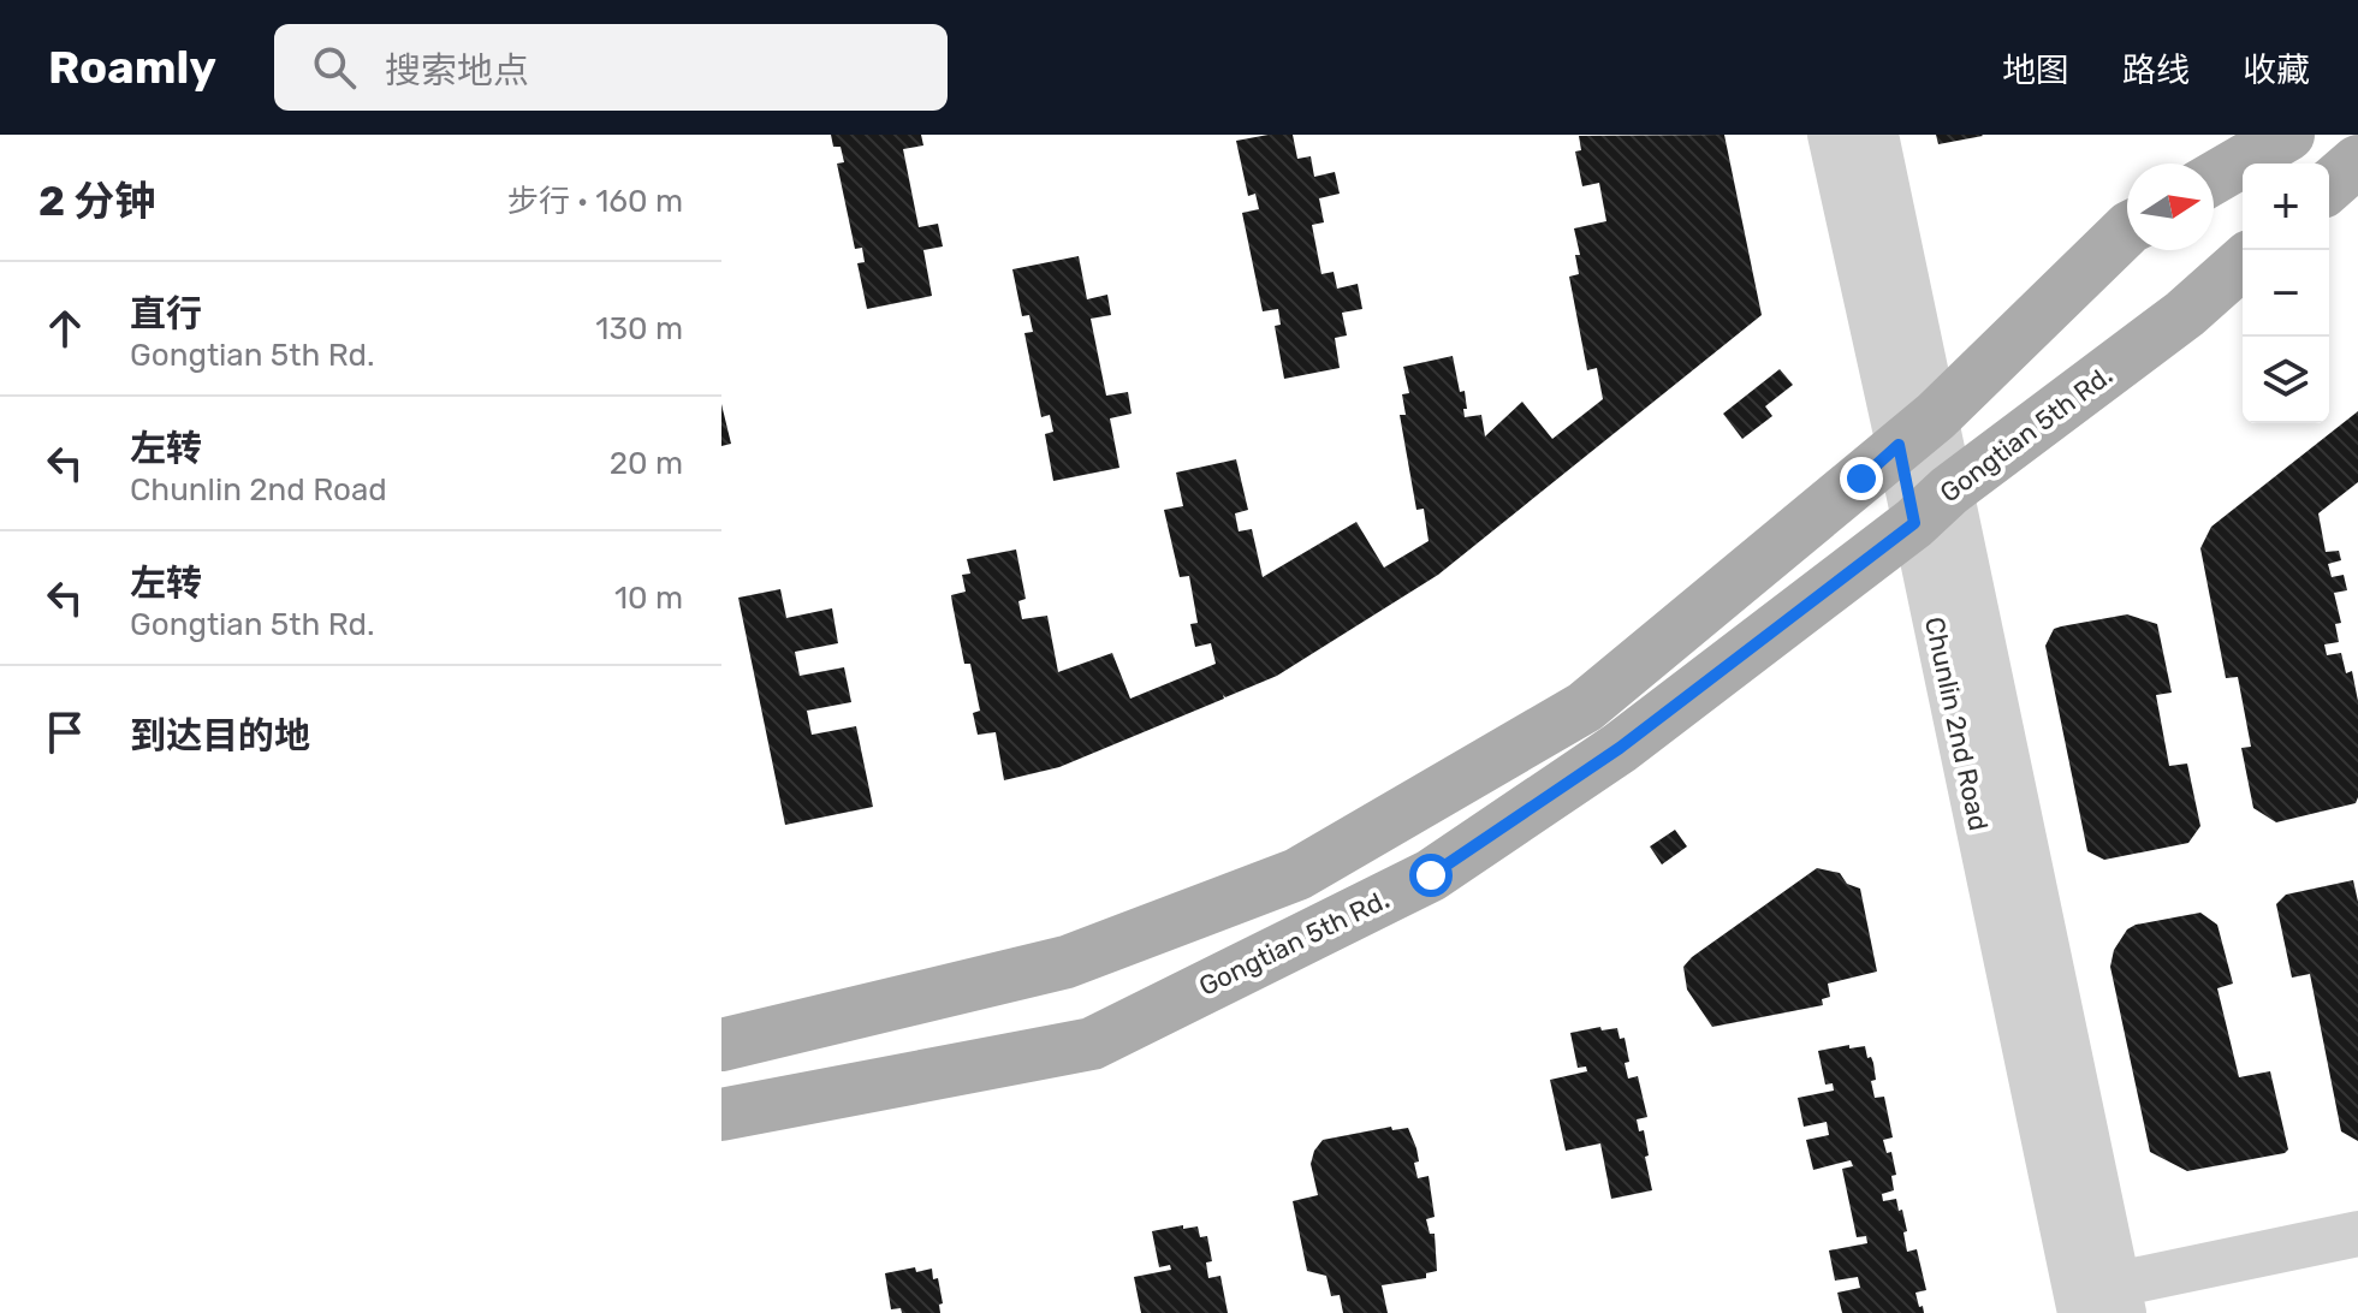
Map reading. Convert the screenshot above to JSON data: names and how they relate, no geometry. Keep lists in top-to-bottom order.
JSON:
{
  "streets": {
    "main road": ["Gongtian 5th Rd."],
    "street": ["Chunlin 2nd Road"]
  },
  "crossings": [
    ["Gongtian 5th Rd.", "Chunlin 2nd Road"]
  ],
  "north": "right",
  "page": {
    "header": "Roamly",
    "search": "搜索地点",
    "nav": ["地图", "路线", "收藏"],
    "heading": ["2 分钟", "步行 · 160 m"],
    "map_buttons": ["+", "−"],
    "list": [
      ["直行", "Gongtian 5th Rd.", "130 m"],
      ["左转", "Chunlin 2nd Road", "20 m"],
      ["左转", "Gongtian 5th Rd.", "10 m"],
      "到达目的地"
    ]
  }
}
